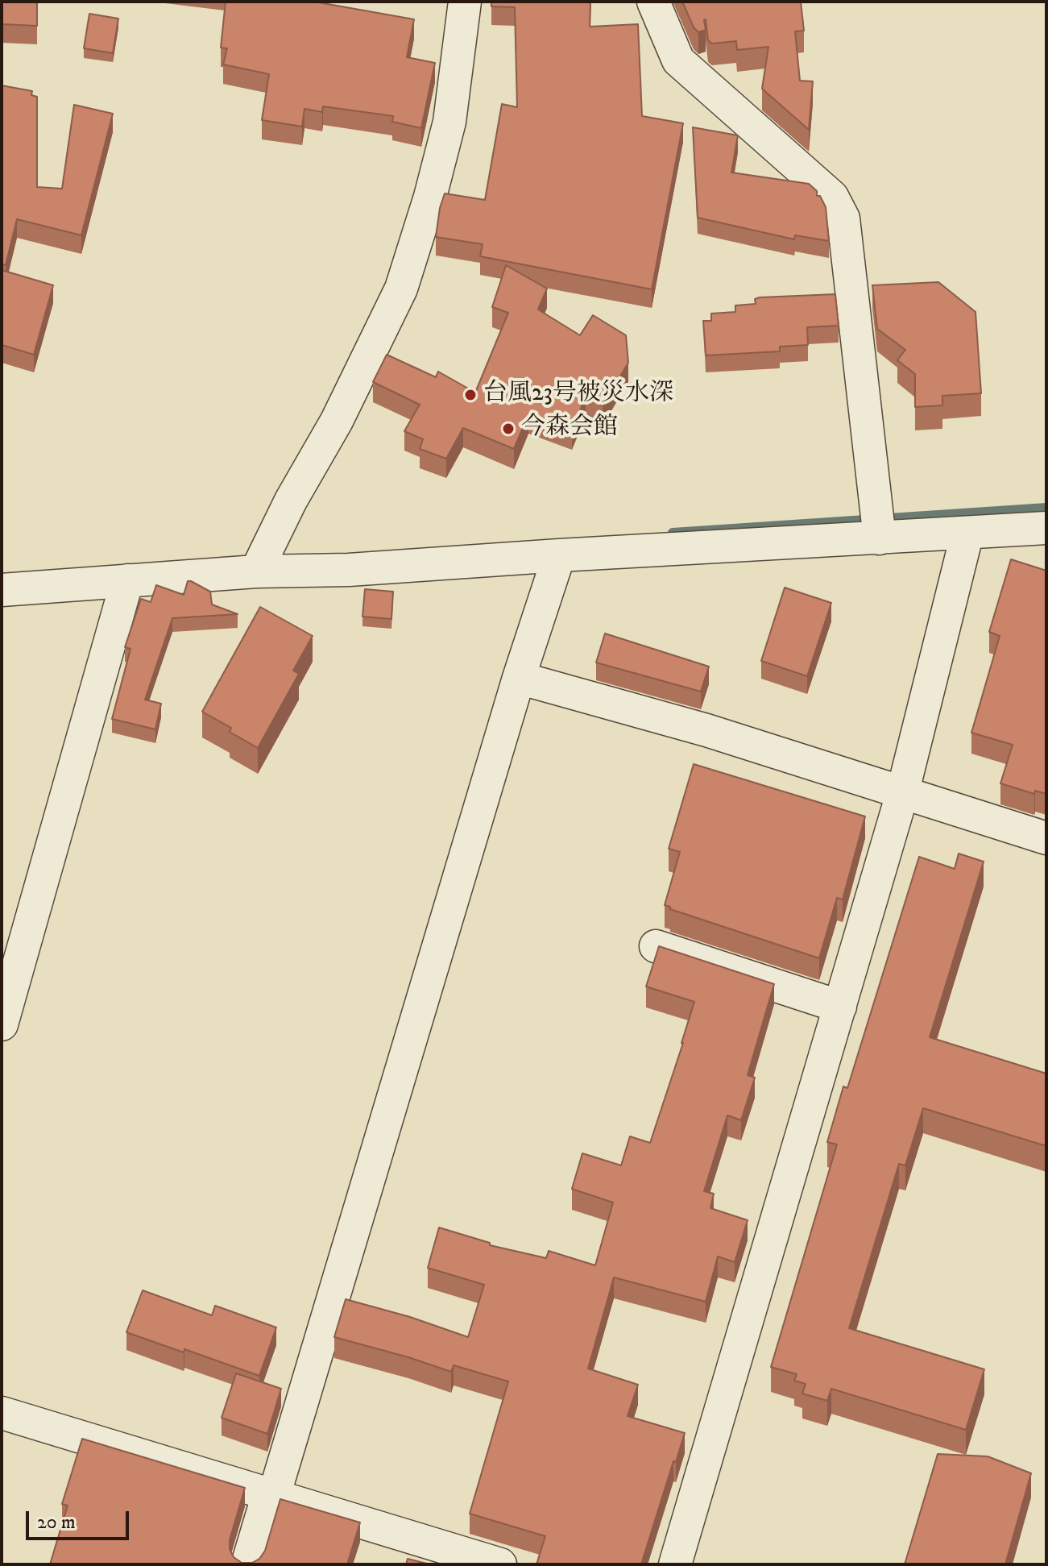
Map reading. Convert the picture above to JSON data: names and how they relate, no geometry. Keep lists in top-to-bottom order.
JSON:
{
  "places": ["台風23号被災水深", "今森会館"],
  "scale_bar": "20 m"
}
